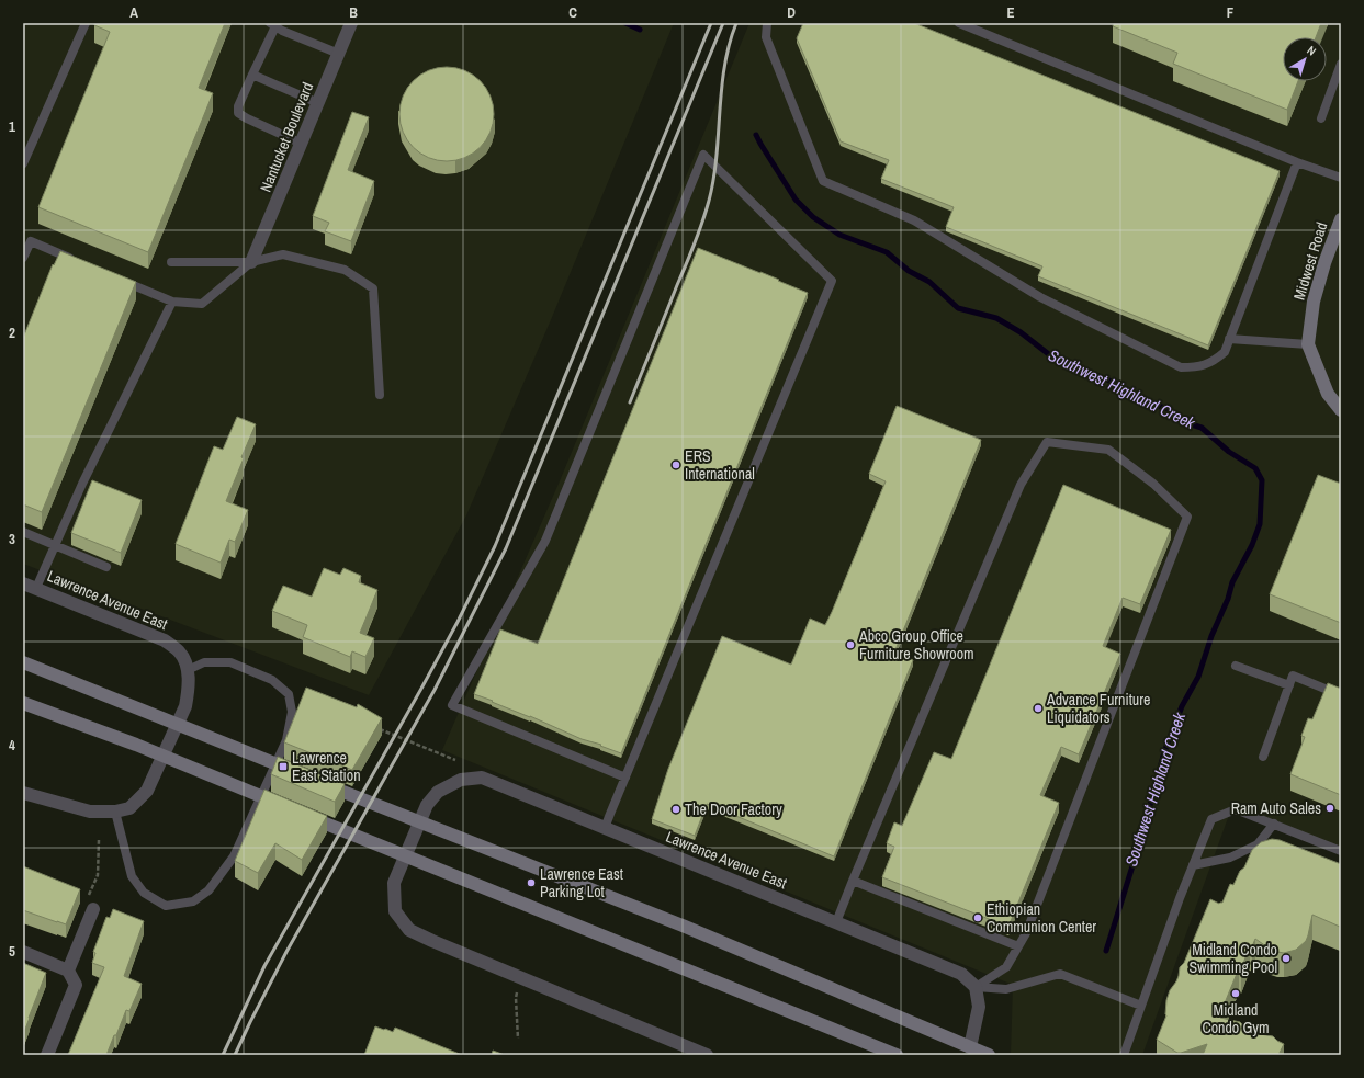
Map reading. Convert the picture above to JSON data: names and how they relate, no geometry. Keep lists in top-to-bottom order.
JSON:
{
  "streets": {
    "main road": ["Midwest Road"],
    "street": ["Nantucket Boulevard", "Lawrence Avenue East"]
  },
  "water": ["Southwest Highland Creek"],
  "places": {
    "other": [
      "ERS International",
      "Abco Group Office Furniture Showroom",
      "Advance Furniture Liquidators",
      "Ram Auto Sales",
      "The Door Factory",
      "Lawrence East Parking Lot",
      "Ethiopian Communion Center",
      "Midland Condo Swimming Pool",
      "Midland Condo Gym"
    ],
    "transit": ["Lawrence East Station"]
  },
  "north": "top right",
  "grid": {
    "columns": [
      "A",
      "B",
      "C",
      "D",
      "E",
      "F"
    ],
    "rows": [
      "1",
      "2",
      "3",
      "4",
      "5"
    ]
  }
}
